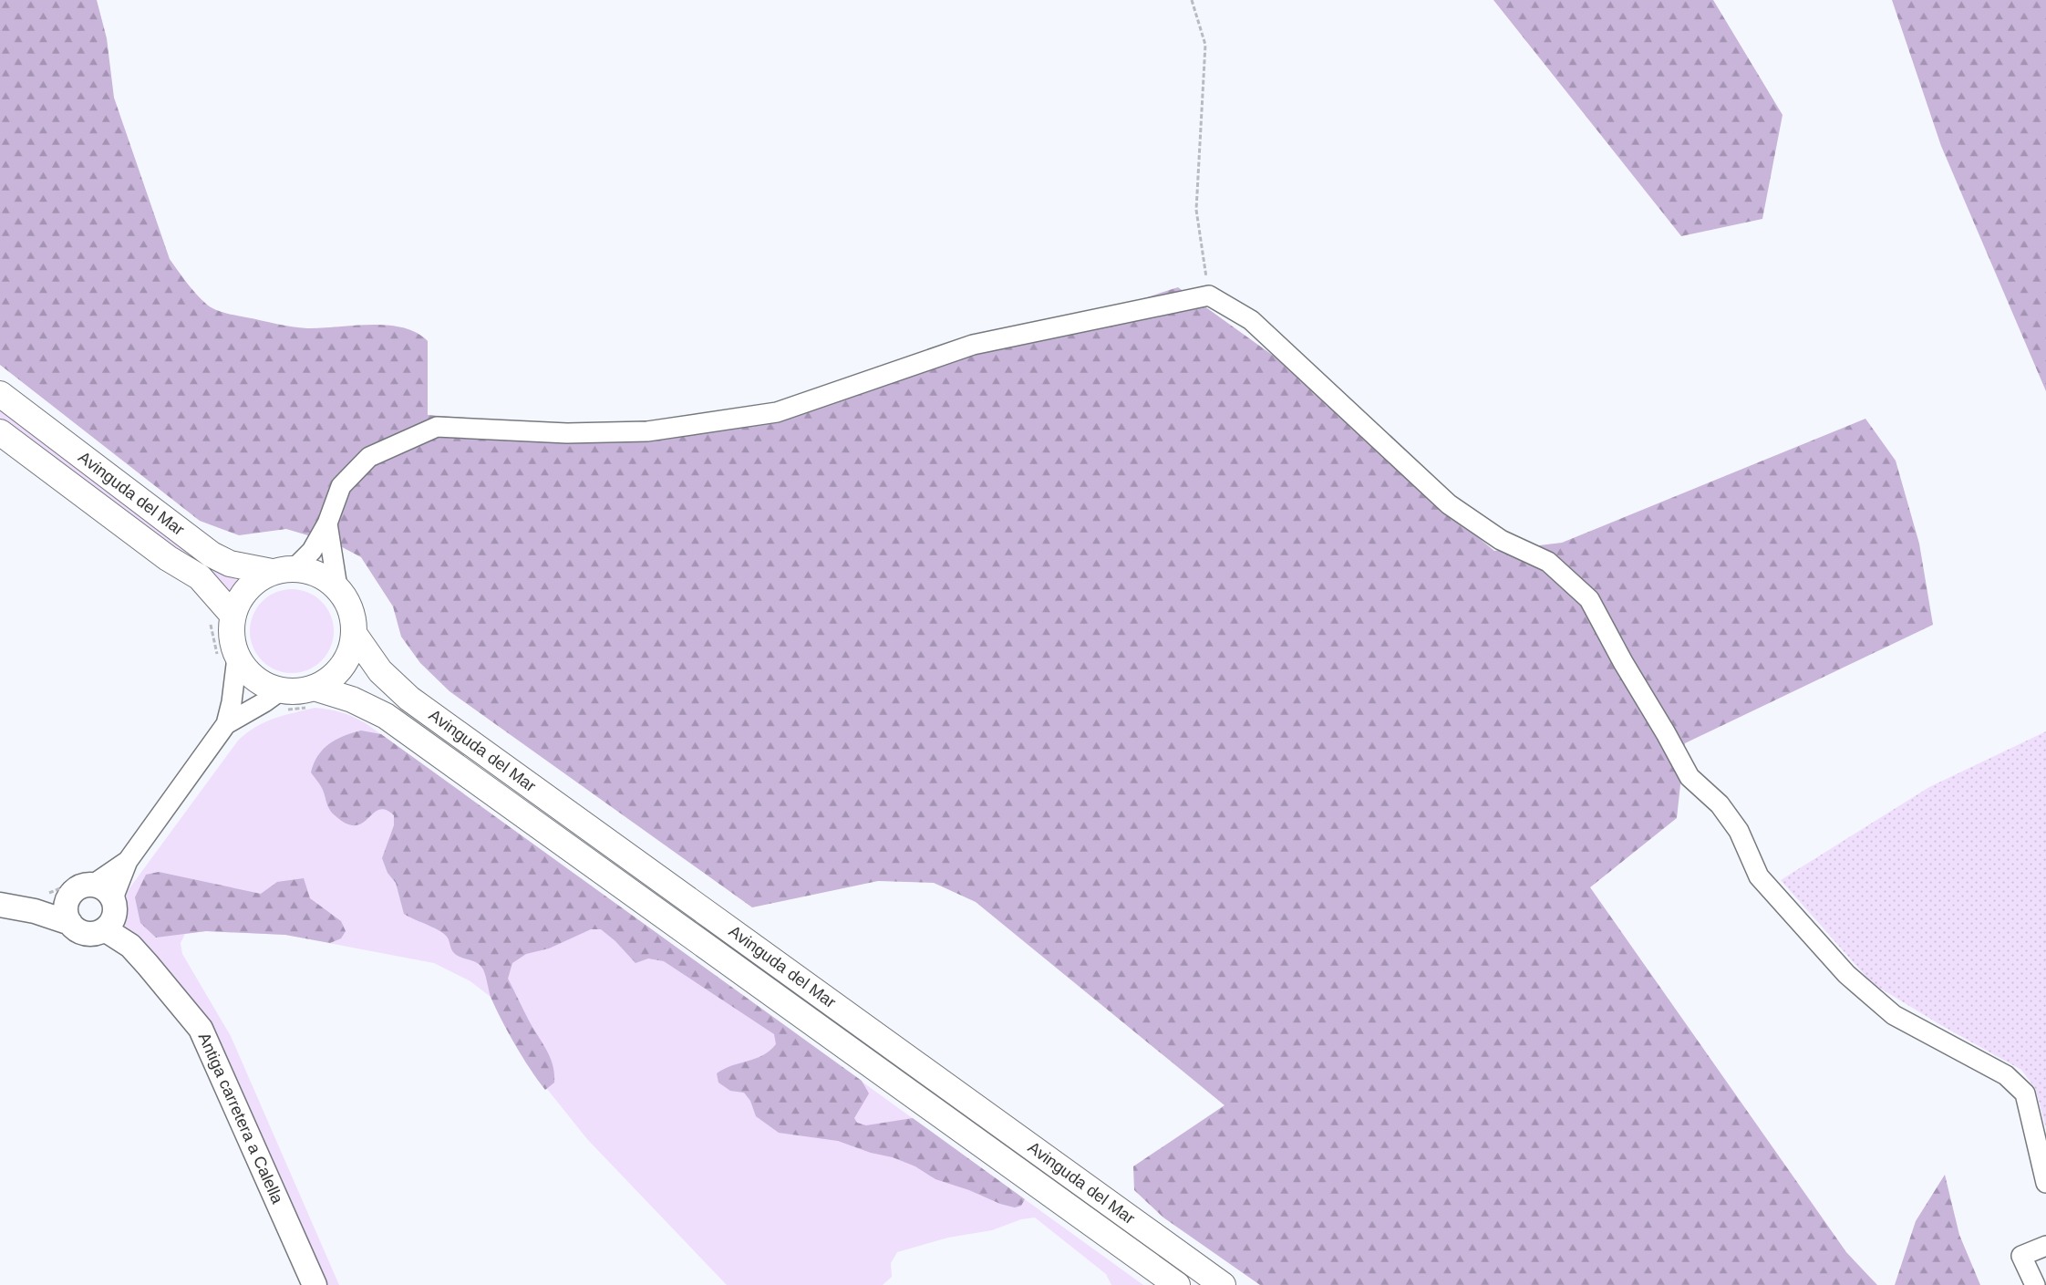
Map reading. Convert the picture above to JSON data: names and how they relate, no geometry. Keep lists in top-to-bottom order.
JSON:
{
  "streets": {
    "main road": ["Avinguda del Mar"],
    "street": ["Antiga carretera a Calella"]
  }
}
